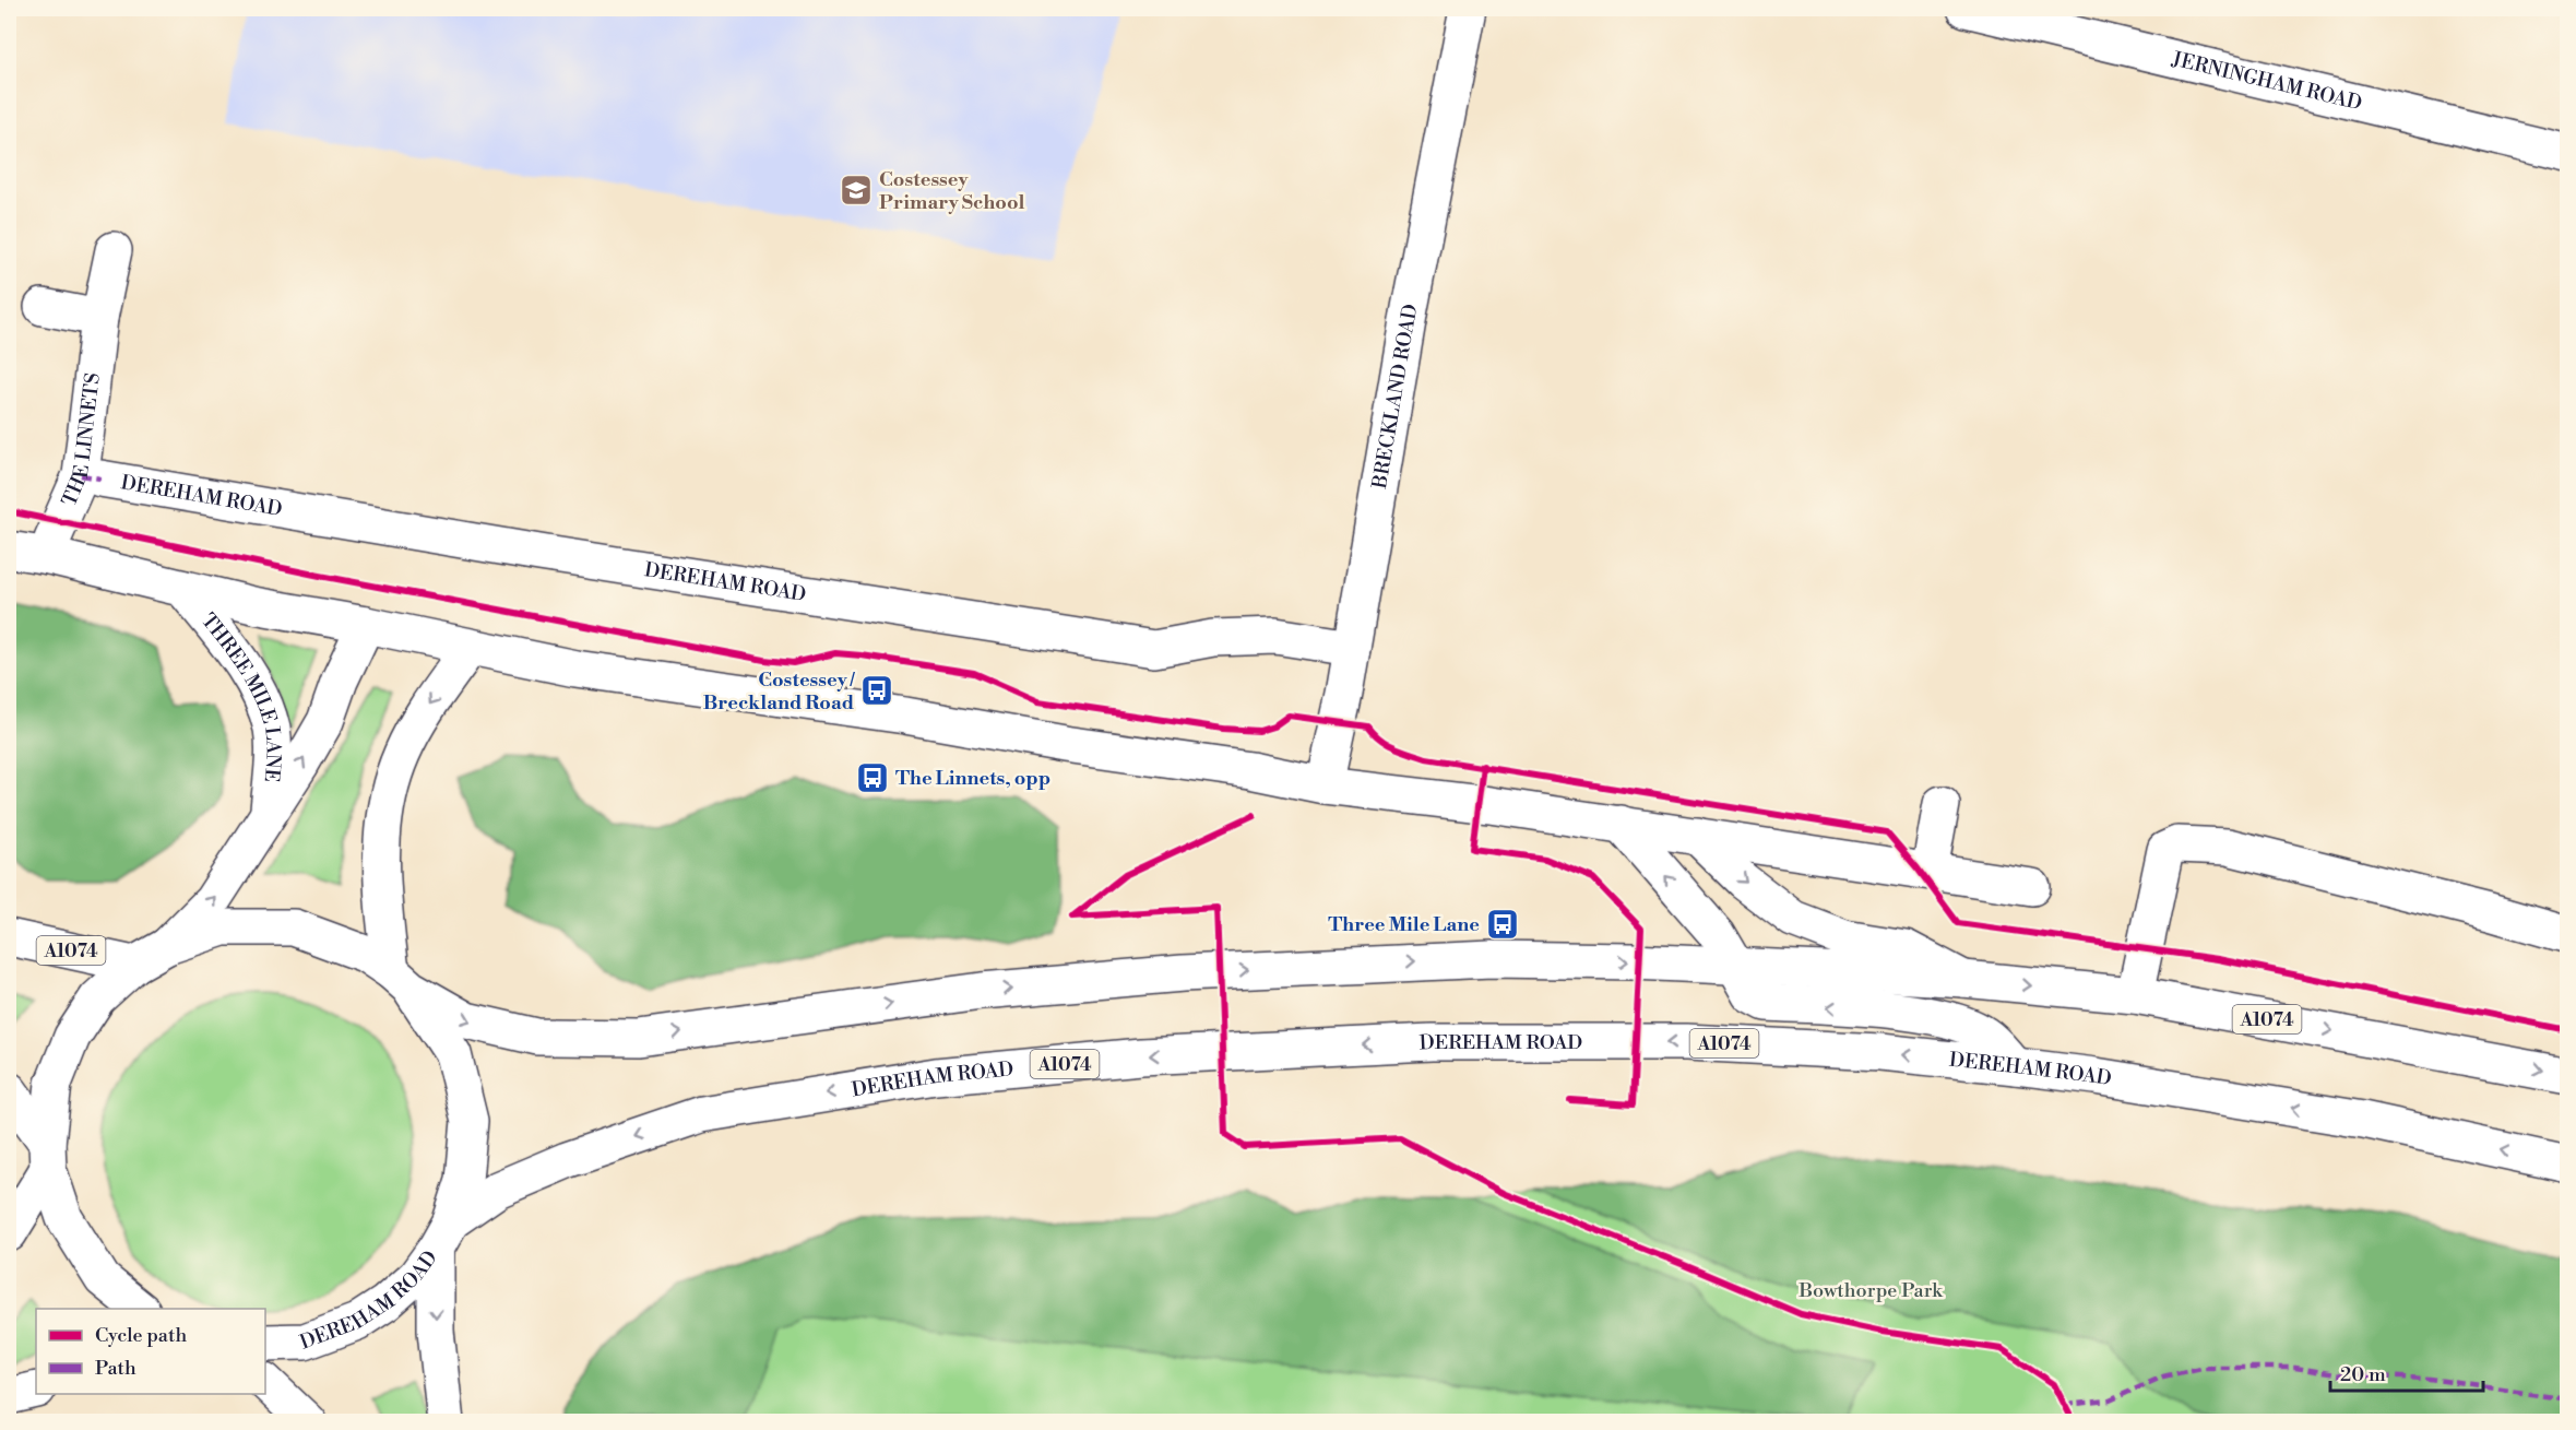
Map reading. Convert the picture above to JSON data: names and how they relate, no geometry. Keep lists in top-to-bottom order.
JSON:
{
  "streets": {
    "main road": [
      "JERNINGHAM ROAD",
      "BRECKLAND ROAD",
      "THE LINNETS",
      "DEREHAM ROAD",
      "THREE MILE LANE",
      "A1074"
    ]
  },
  "crossings": [
    ["BRECKLAND ROAD", "DEREHAM ROAD"],
    ["THE LINNETS", "THREE MILE LANE"],
    ["DEREHAM ROAD", "THREE MILE LANE"],
    ["DEREHAM ROAD", "A1074"]
  ],
  "parks": ["Bowthorpe Park"],
  "places": {
    "school or university": ["Costessey Primary School"],
    "bus stop": ["Costessey / Breckland Road", "The Linnets, opp", "Three Mile Lane"]
  },
  "legend": ["Cycle path", "Path"],
  "scale_bar": "20 m"
}
